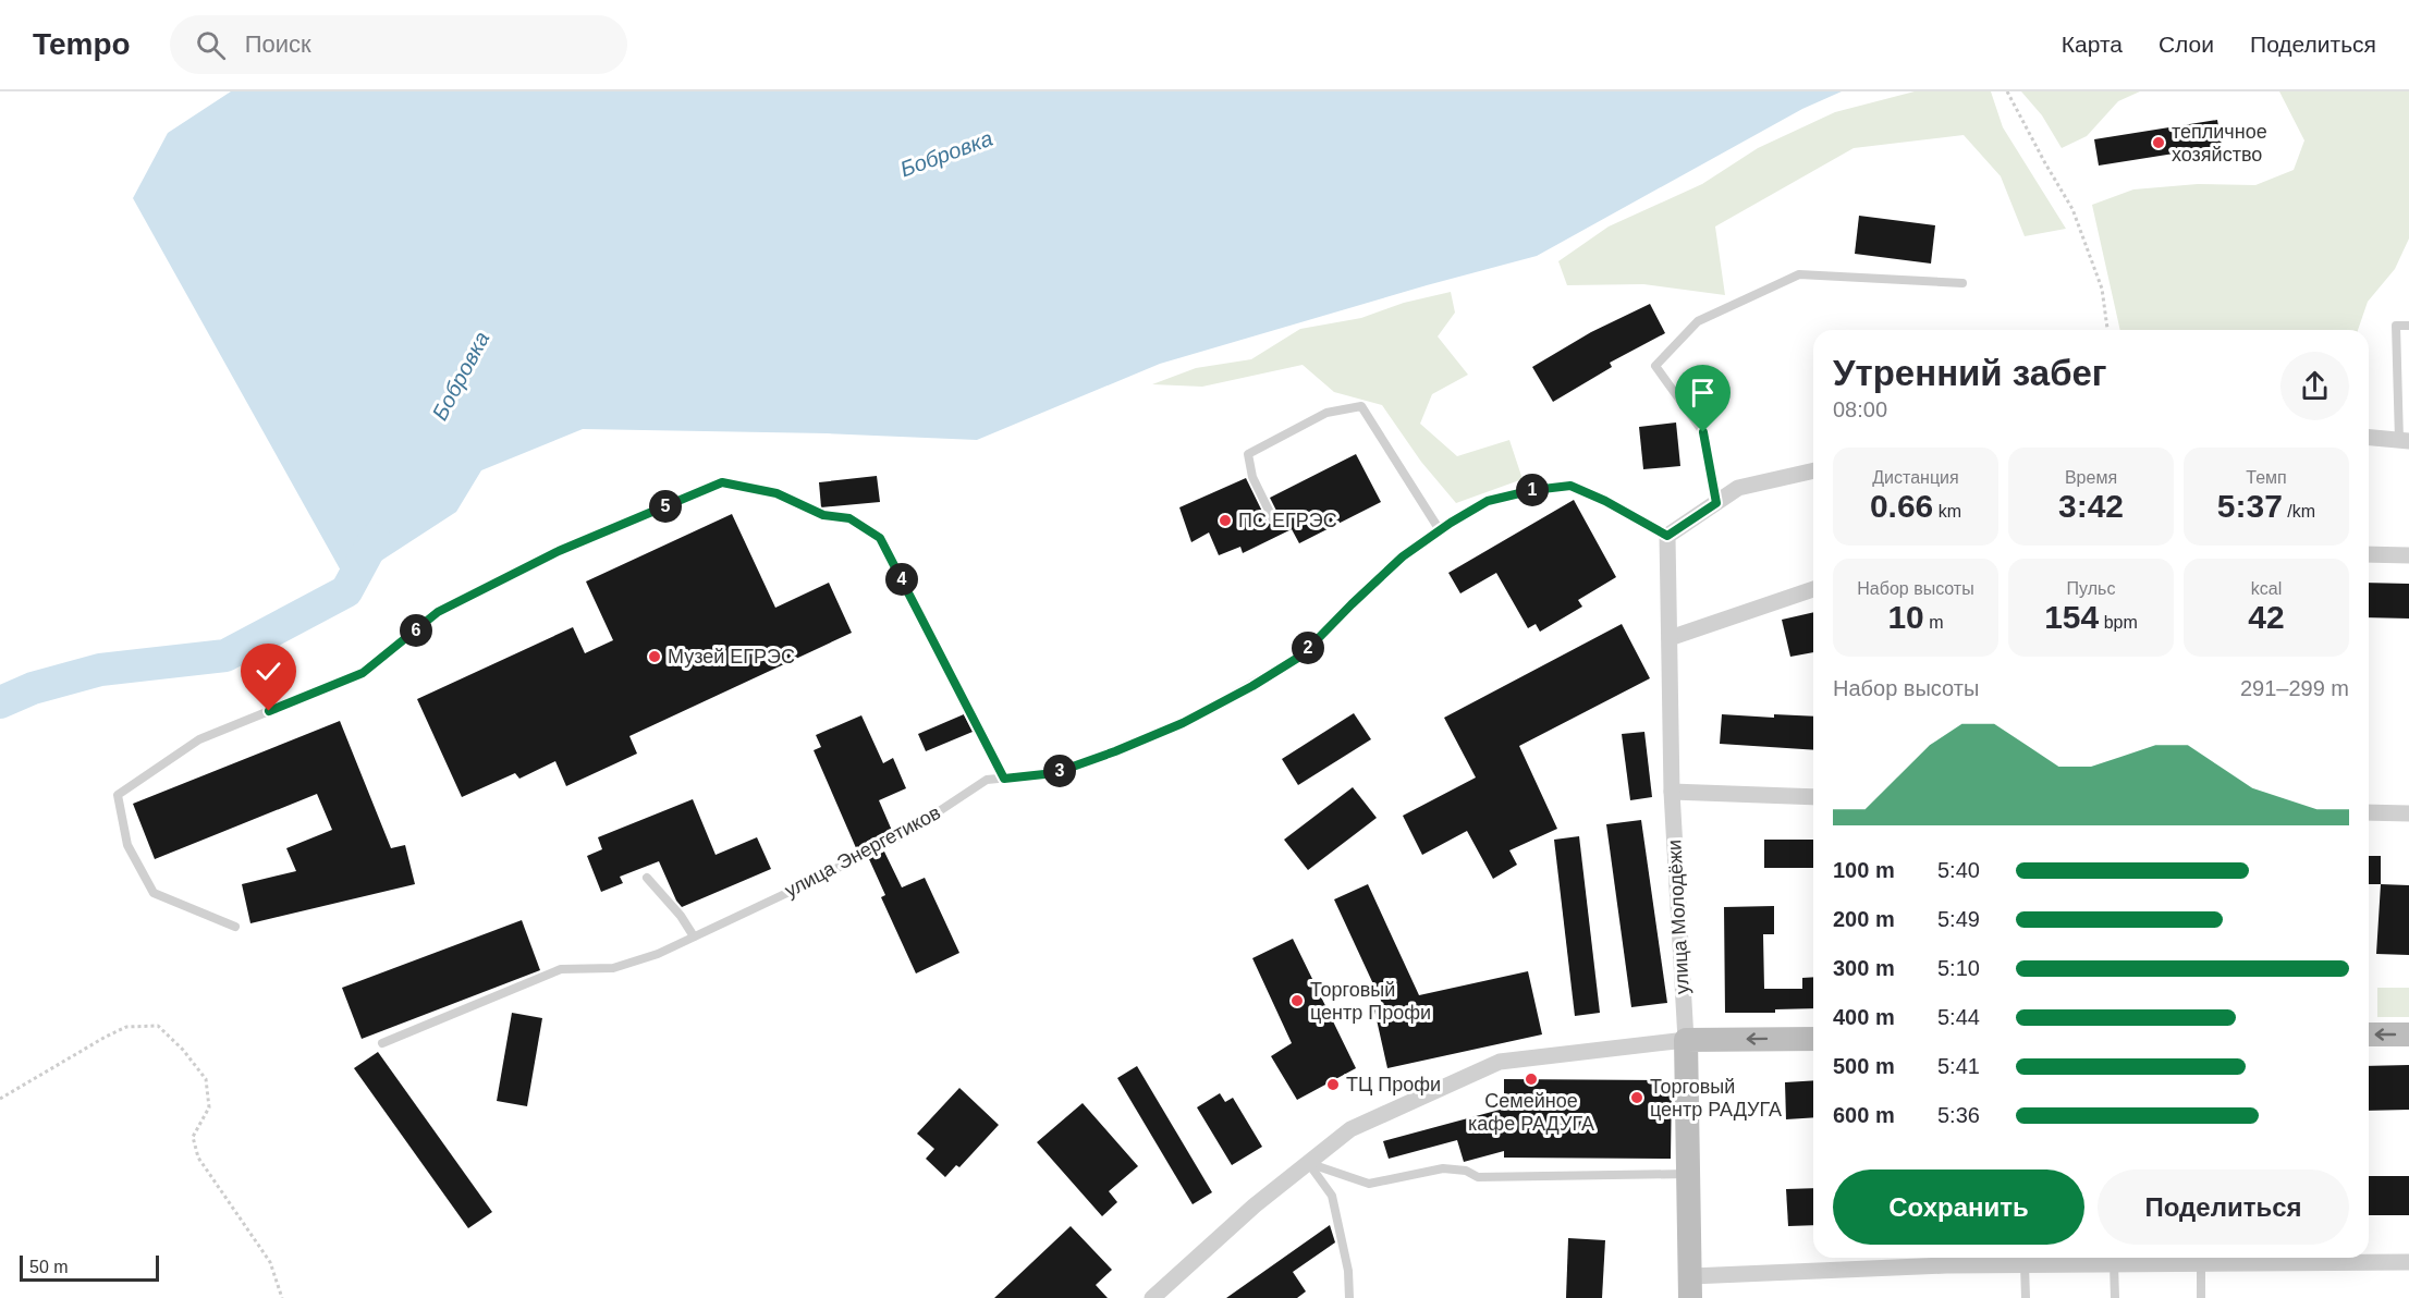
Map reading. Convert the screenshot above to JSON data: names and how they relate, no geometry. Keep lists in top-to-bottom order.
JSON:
{
  "streets": {
    "street": ["улица Молодёжи"],
    "lane": ["улица Энергетиков"]
  },
  "crossings": [
    ["улица Энергетиков", "улица Молодёжи"]
  ],
  "water": ["Бобровка"],
  "places": [
    "тепличное хозяйство",
    "ПС ЕГРЭС",
    "Музей ЕГРЭС",
    "Торговый центр Профи",
    "Семейное кафе РАДУГА",
    "ТЦ Профи",
    "Торговый центр РАДУГА"
  ],
  "scale_bar": "50 m",
  "page": {
    "header": "Tempo",
    "search": "Поиск",
    "nav": ["Карта", "Слои", "Поделиться"],
    "heading": ["Утренний забег", "08:00"],
    "stats": [
      ["Дистанция", "0.66 km"],
      ["Время", "3:42"],
      ["Темп", "5:37 /km"],
      ["Набор высоты", "10 m"],
      ["Пульс", "154 bpm"],
      ["kcal", "42"]
    ],
    "pins": [
      "1",
      "5",
      "4",
      "6",
      "2",
      "3"
    ],
    "chart": ["Набор высоты", "291–299 m"],
    "list": [
      {
        "name": "100 m",
        "note": "5:40"
      },
      {
        "name": "200 m",
        "note": "5:49"
      },
      {
        "name": "300 m",
        "note": "5:10"
      },
      {
        "name": "400 m",
        "note": "5:44"
      },
      {
        "name": "500 m",
        "note": "5:41"
      },
      {
        "name": "600 m",
        "note": "5:36"
      }
    ],
    "buttons": ["Сохранить", "Поделиться"],
    "scale": "50 m"
  }
}
